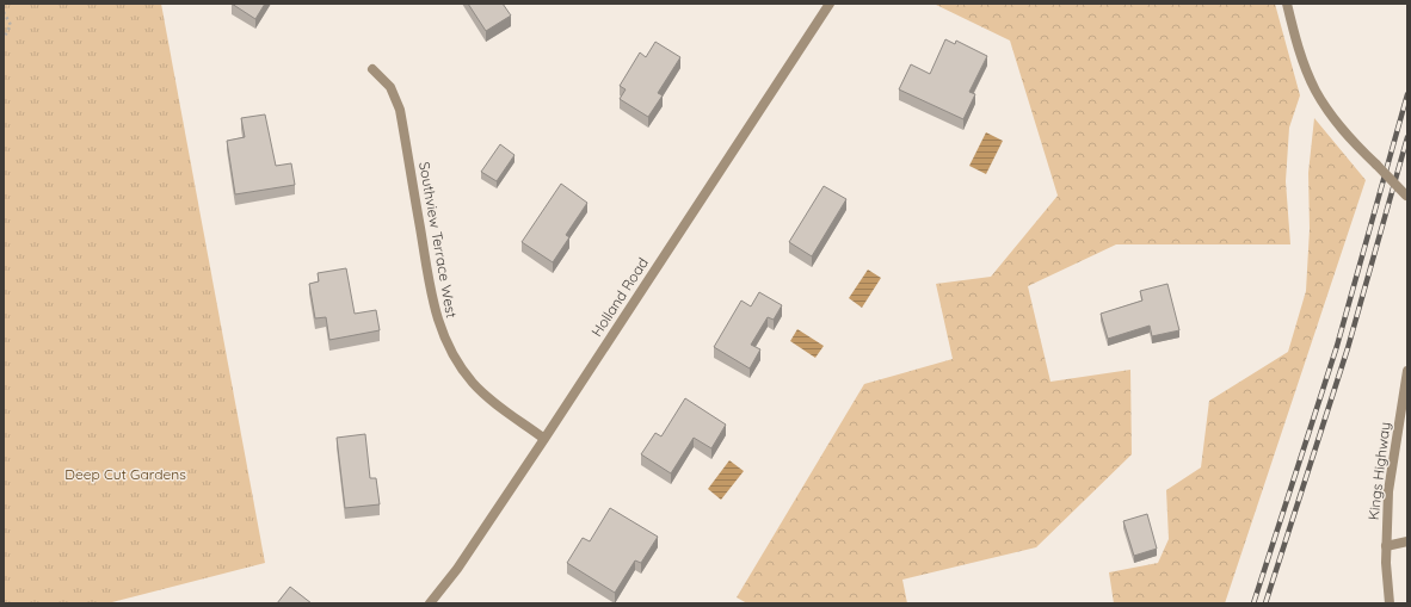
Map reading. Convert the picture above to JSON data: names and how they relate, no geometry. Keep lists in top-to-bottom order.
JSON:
{
  "streets": {
    "street": ["Southview Terrace West", "Holland Road", "Kings Highway"]
  },
  "crossings": [
    ["Southview Terrace West", "Holland Road"]
  ],
  "parks": ["Deep Cut Gardens"]
}
